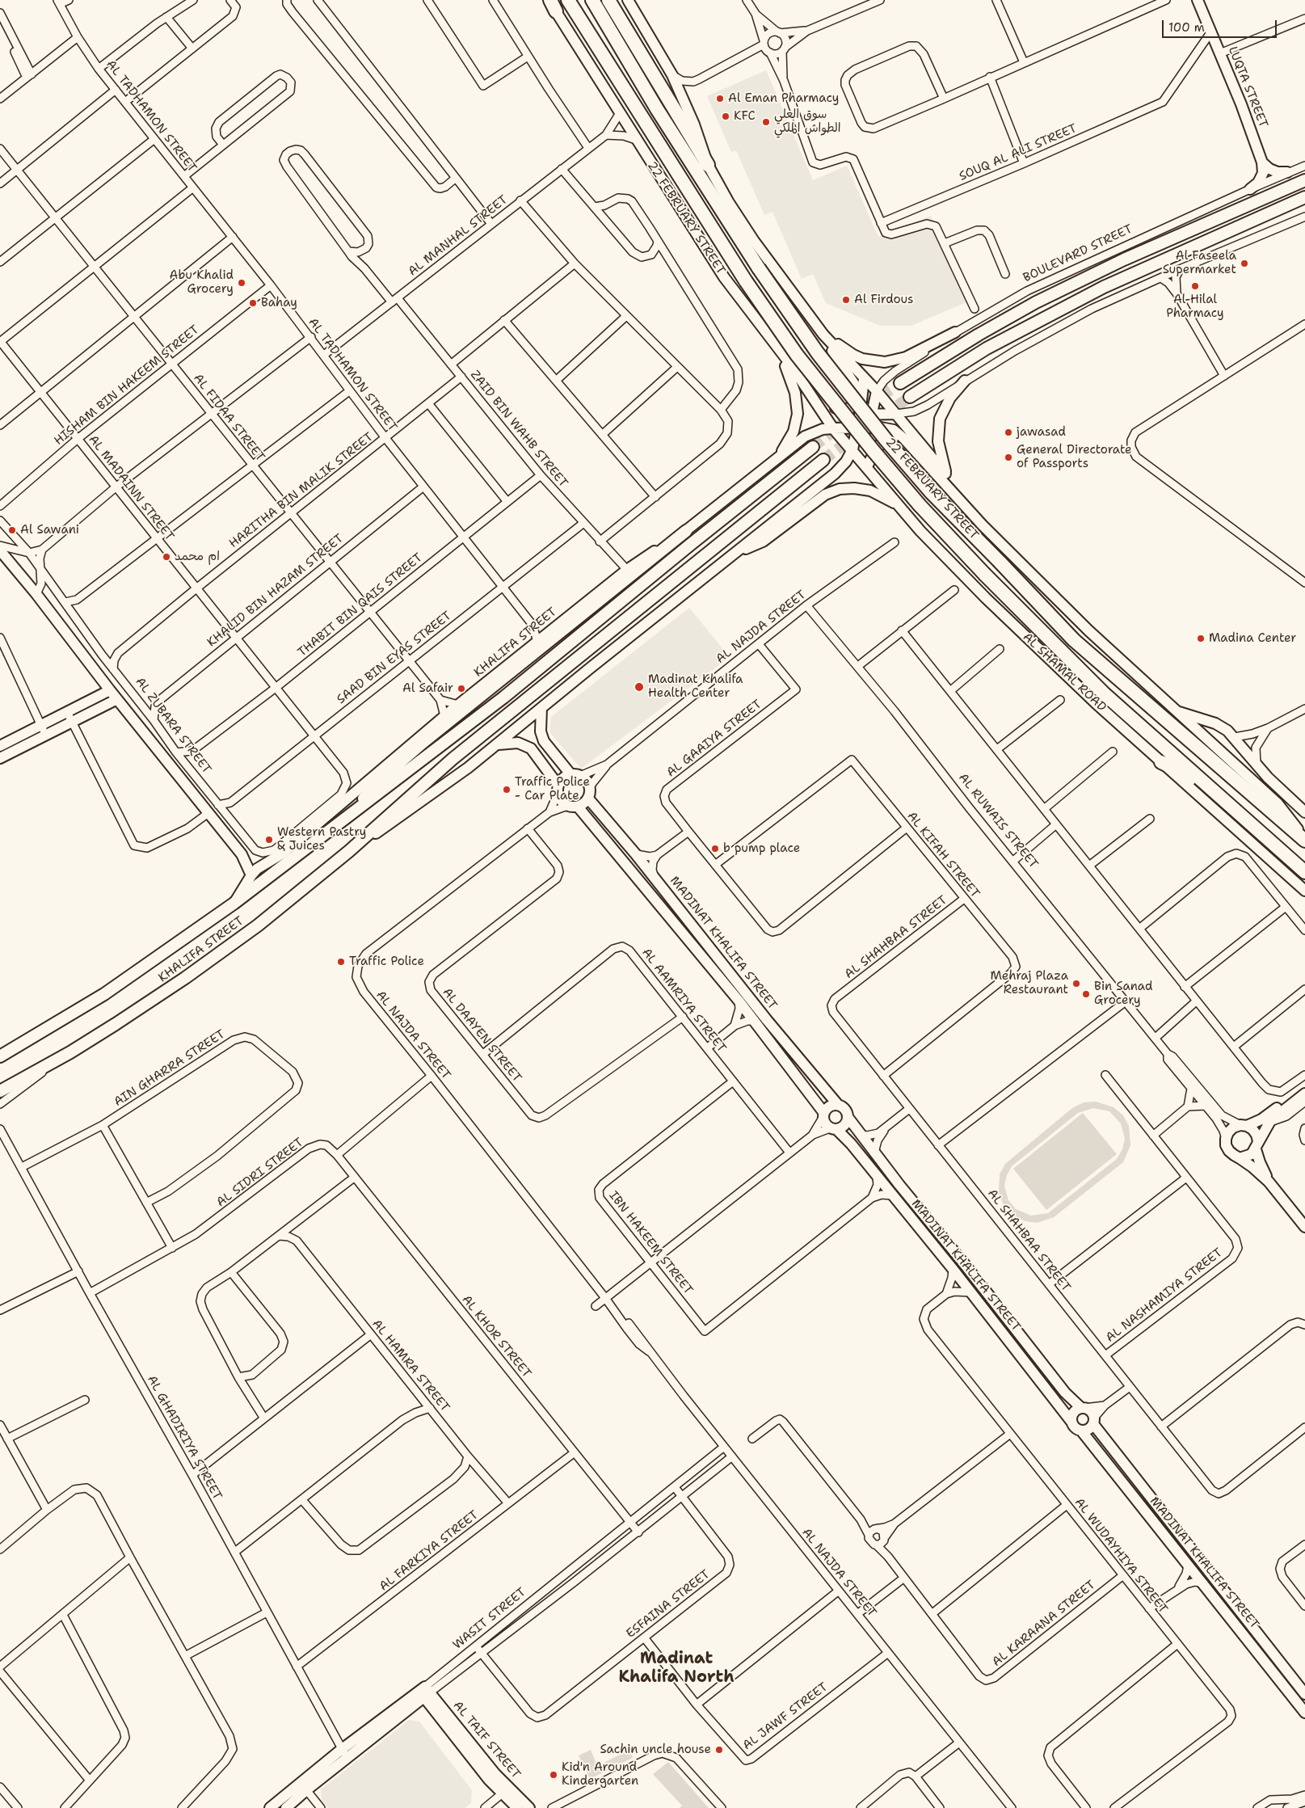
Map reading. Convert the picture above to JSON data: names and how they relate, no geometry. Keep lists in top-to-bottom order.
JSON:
{
  "streets": {
    "highway": ["22 FEBRUARY STREET", "AL SHAMAL ROAD"],
    "main road": ["BOULEVARD STREET", "KHALIFA STREET"],
    "street": [
      "LUQTA STREET",
      "AL TADHAMON STREET",
      "SOUQ AL ALI STREET",
      "AL MANHAL STREET",
      "HISHAM BIN HAKEEM STREET",
      "AL FIDAA STREET",
      "ZAID BIN WAHB STREET",
      "AL MADAINN STREET",
      "HARITHA BIN MALIK STREET",
      "KHALID BIN HAZAM STREET",
      "THABIT BIN QAIS STREET",
      "AL NAJDA STREET",
      "SAAD BIN EYAS STREET",
      "AL ZUBARA STREET",
      "AL GAAIYA STREET",
      "AL RUWAIS STREET",
      "AL KIFAH STREET",
      "AL SHAHBAA STREET",
      "MADINAT KHALIFA STREET",
      "AL AAMRIYA STREET",
      "AL DAAYEN STREET",
      "AIN GHARRA STREET",
      "AL SIDRI STREET",
      "IBN HAKEEM STREET",
      "AL NASHAMIYA STREET",
      "AL KHOR STREET",
      "AL HAMRA STREET",
      "AL GHADIRIYA STREET",
      "AL FARKIYA STREET",
      "AL WUDAYHIYA STREET",
      "ESFAINA STREET",
      "WASIT STREET",
      "AL KARAANA STREET",
      "AL JAWF STREET",
      "AL TAIF STREET"
    ]
  },
  "crossings": [
    ["LUQTA STREET", "SOUQ AL ALI STREET"],
    ["AL TADHAMON STREET", "AL MANHAL STREET"],
    ["AL TADHAMON STREET", "HISHAM BIN HAKEEM STREET"],
    ["AL TADHAMON STREET", "HARITHA BIN MALIK STREET"],
    ["AL TADHAMON STREET", "KHALID BIN HAZAM STREET"],
    ["AL TADHAMON STREET", "THABIT BIN QAIS STREET"],
    ["AL TADHAMON STREET", "KHALIFA STREET"],
    ["AL TADHAMON STREET", "SAAD BIN EYAS STREET"],
    ["22 FEBRUARY STREET", "AL MANHAL STREET"],
    ["22 FEBRUARY STREET", "KHALIFA STREET"],
    ["22 FEBRUARY STREET", "AL SHAMAL ROAD"],
    ["AL MANHAL STREET", "ZAID BIN WAHB STREET"],
    ["HISHAM BIN HAKEEM STREET", "AL FIDAA STREET"],
    ["HISHAM BIN HAKEEM STREET", "AL MADAINN STREET"],
    ["AL FIDAA STREET", "HARITHA BIN MALIK STREET"],
    ["AL FIDAA STREET", "KHALID BIN HAZAM STREET"],
    ["AL FIDAA STREET", "THABIT BIN QAIS STREET"],
    ["AL FIDAA STREET", "KHALIFA STREET"],
    ["AL FIDAA STREET", "SAAD BIN EYAS STREET"],
    ["ZAID BIN WAHB STREET", "HARITHA BIN MALIK STREET"],
    ["ZAID BIN WAHB STREET", "THABIT BIN QAIS STREET"],
    ["ZAID BIN WAHB STREET", "KHALIFA STREET"],
    ["ZAID BIN WAHB STREET", "SAAD BIN EYAS STREET"],
    ["AL MADAINN STREET", "HARITHA BIN MALIK STREET"],
    ["AL MADAINN STREET", "KHALID BIN HAZAM STREET"],
    ["AL MADAINN STREET", "THABIT BIN QAIS STREET"],
    ["AL MADAINN STREET", "SAAD BIN EYAS STREET"],
    ["AL MADAINN STREET", "AL ZUBARA STREET"],
    ["KHALID BIN HAZAM STREET", "AL ZUBARA STREET"],
    ["AL NAJDA STREET", "AL GAAIYA STREET"],
    ["AL NAJDA STREET", "AL RUWAIS STREET"],
    ["AL NAJDA STREET", "MADINAT KHALIFA STREET"],
    ["AL NAJDA STREET", "AL DAAYEN STREET"],
    ["AL NAJDA STREET", "WASIT STREET"],
    ["AL NAJDA STREET", "AL JAWF STREET"],
    ["KHALIFA STREET", "AL SHAMAL ROAD"],
    ["KHALIFA STREET", "AL ZUBARA STREET"],
    ["SAAD BIN EYAS STREET", "AL ZUBARA STREET"],
    ["AL GAAIYA STREET", "AL KIFAH STREET"],
    ["AL KIFAH STREET", "AL SHAHBAA STREET"],
    ["AL SHAHBAA STREET", "AL NASHAMIYA STREET"],
    ["AL AAMRIYA STREET", "AL DAAYEN STREET"],
    ["AL AAMRIYA STREET", "IBN HAKEEM STREET"],
    ["AIN GHARRA STREET", "AL GHADIRIYA STREET"],
    ["AL SIDRI STREET", "AL KHOR STREET"],
    ["AL SIDRI STREET", "AL GHADIRIYA STREET"],
    ["AL KHOR STREET", "AL FARKIYA STREET"],
    ["AL KHOR STREET", "WASIT STREET"],
    ["AL HAMRA STREET", "AL FARKIYA STREET"],
    ["AL GHADIRIYA STREET", "AL FARKIYA STREET"],
    ["AL GHADIRIYA STREET", "WASIT STREET"],
    ["AL WUDAYHIYA STREET", "AL KARAANA STREET"],
    ["ESFAINA STREET", "WASIT STREET"],
    ["ESFAINA STREET", "AL JAWF STREET"],
    ["WASIT STREET", "AL TAIF STREET"]
  ],
  "districts": ["Madinat Khalifa North"],
  "places": [
    "Al Eman Pharmacy",
    "KFC",
    "سوق العلي الطواش الملكي",
    "Al Faseela Supermarket",
    "Abu Khalid Grocery",
    "Al-Hilal Pharmacy",
    "Al Firdous",
    "Bahay",
    "jawasad",
    "General Directorate of Passports",
    "Al Sawani",
    "ام محمد",
    "Madina Center",
    "Madinat Khalifa Health Center",
    "Al Safair",
    "Traffic Police - Car Plate",
    "Western Pastry & Juices",
    "b pump place",
    "Traffic Police",
    "Mehraj Plaza Restaurant",
    "Bin Sanad Grocery",
    "Sachin uncle house",
    "Kid'n Around Kindergarten"
  ],
  "scale_bar": "100 m"
}
